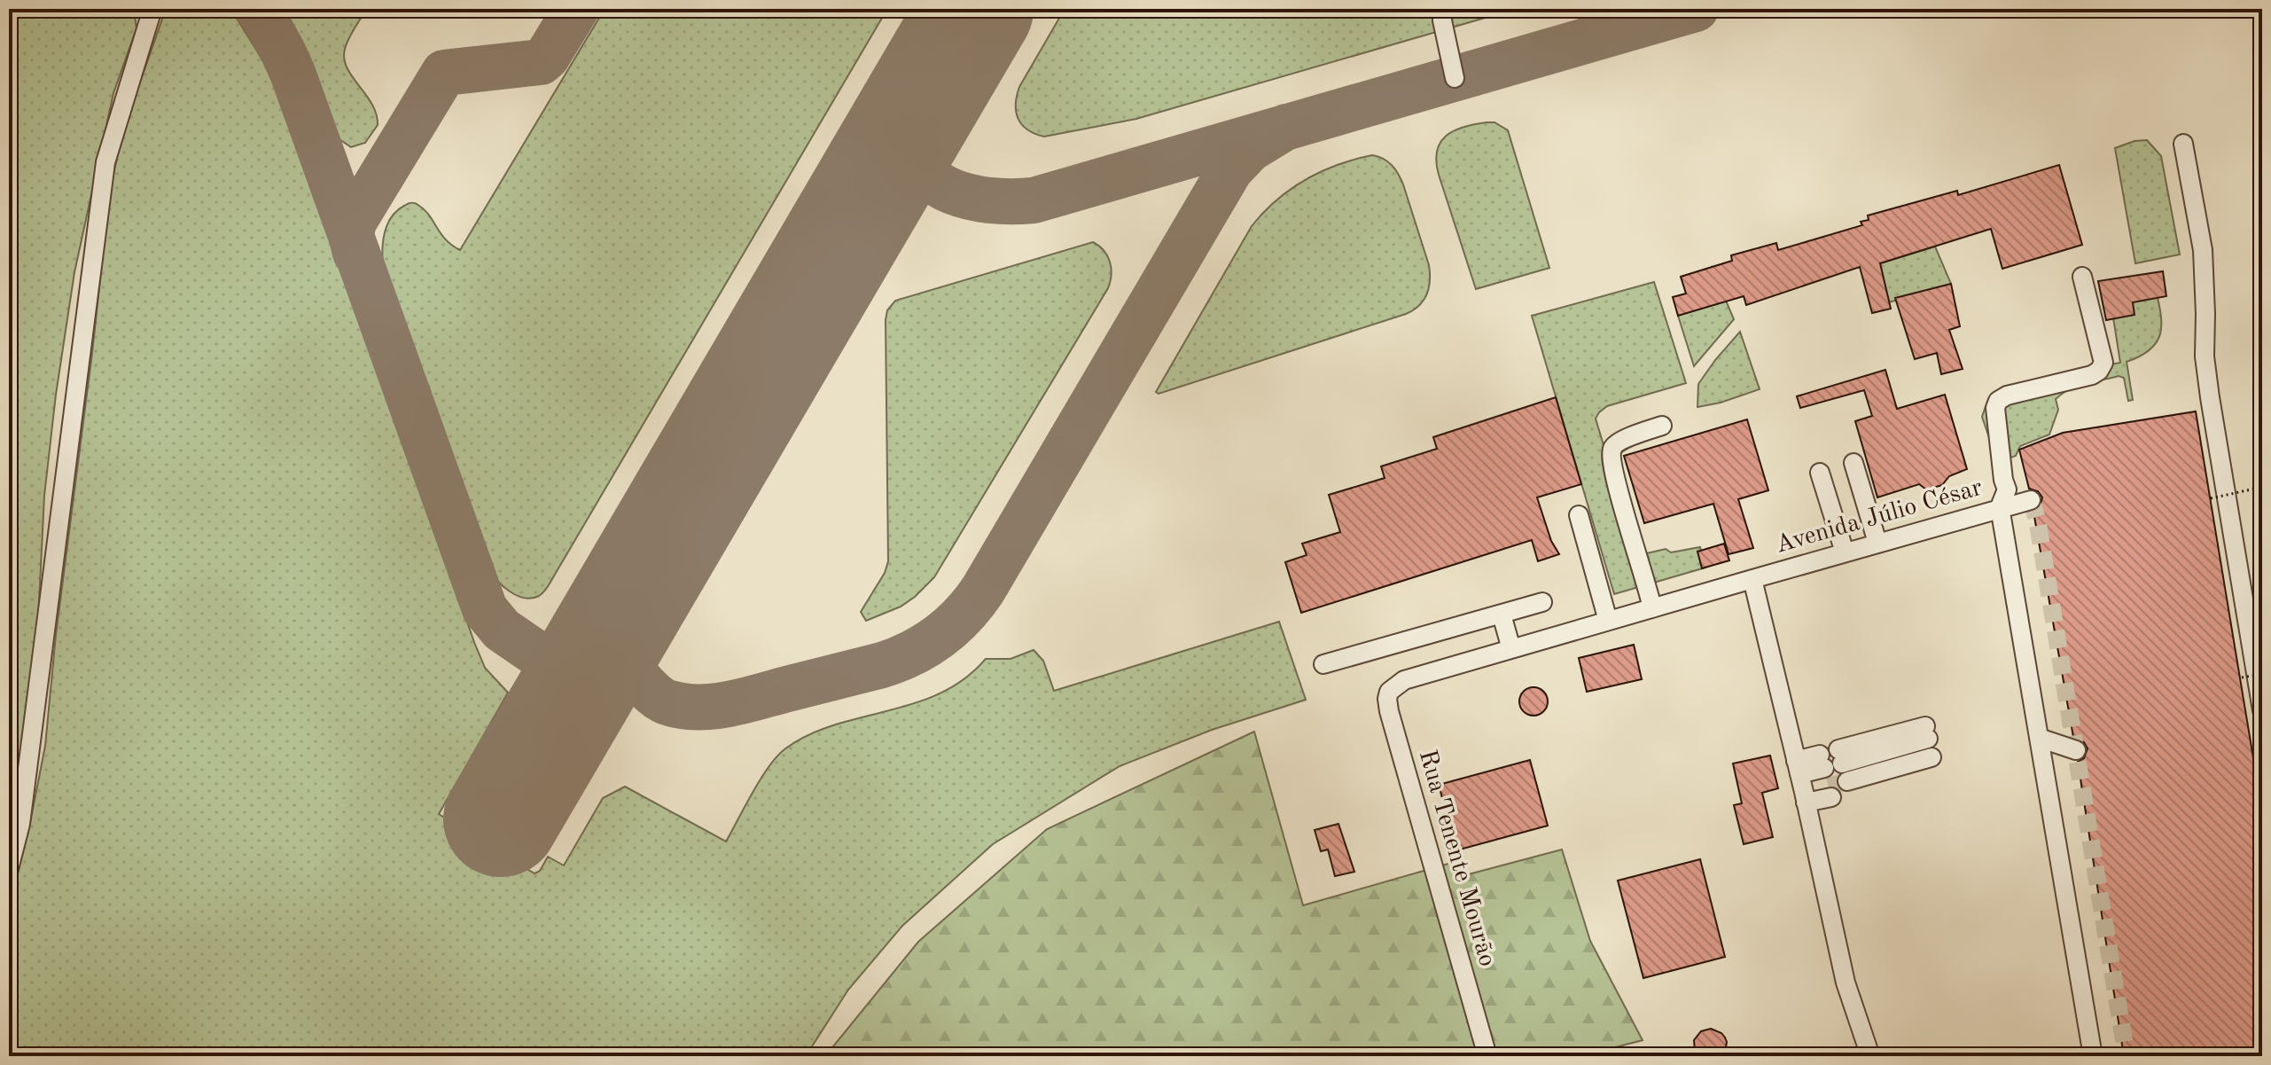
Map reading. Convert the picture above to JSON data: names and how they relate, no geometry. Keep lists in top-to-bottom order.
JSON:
{
  "streets": {
    "street": ["Avenida Júlio César", "Rua Tenente Mourão"]
  }
}
